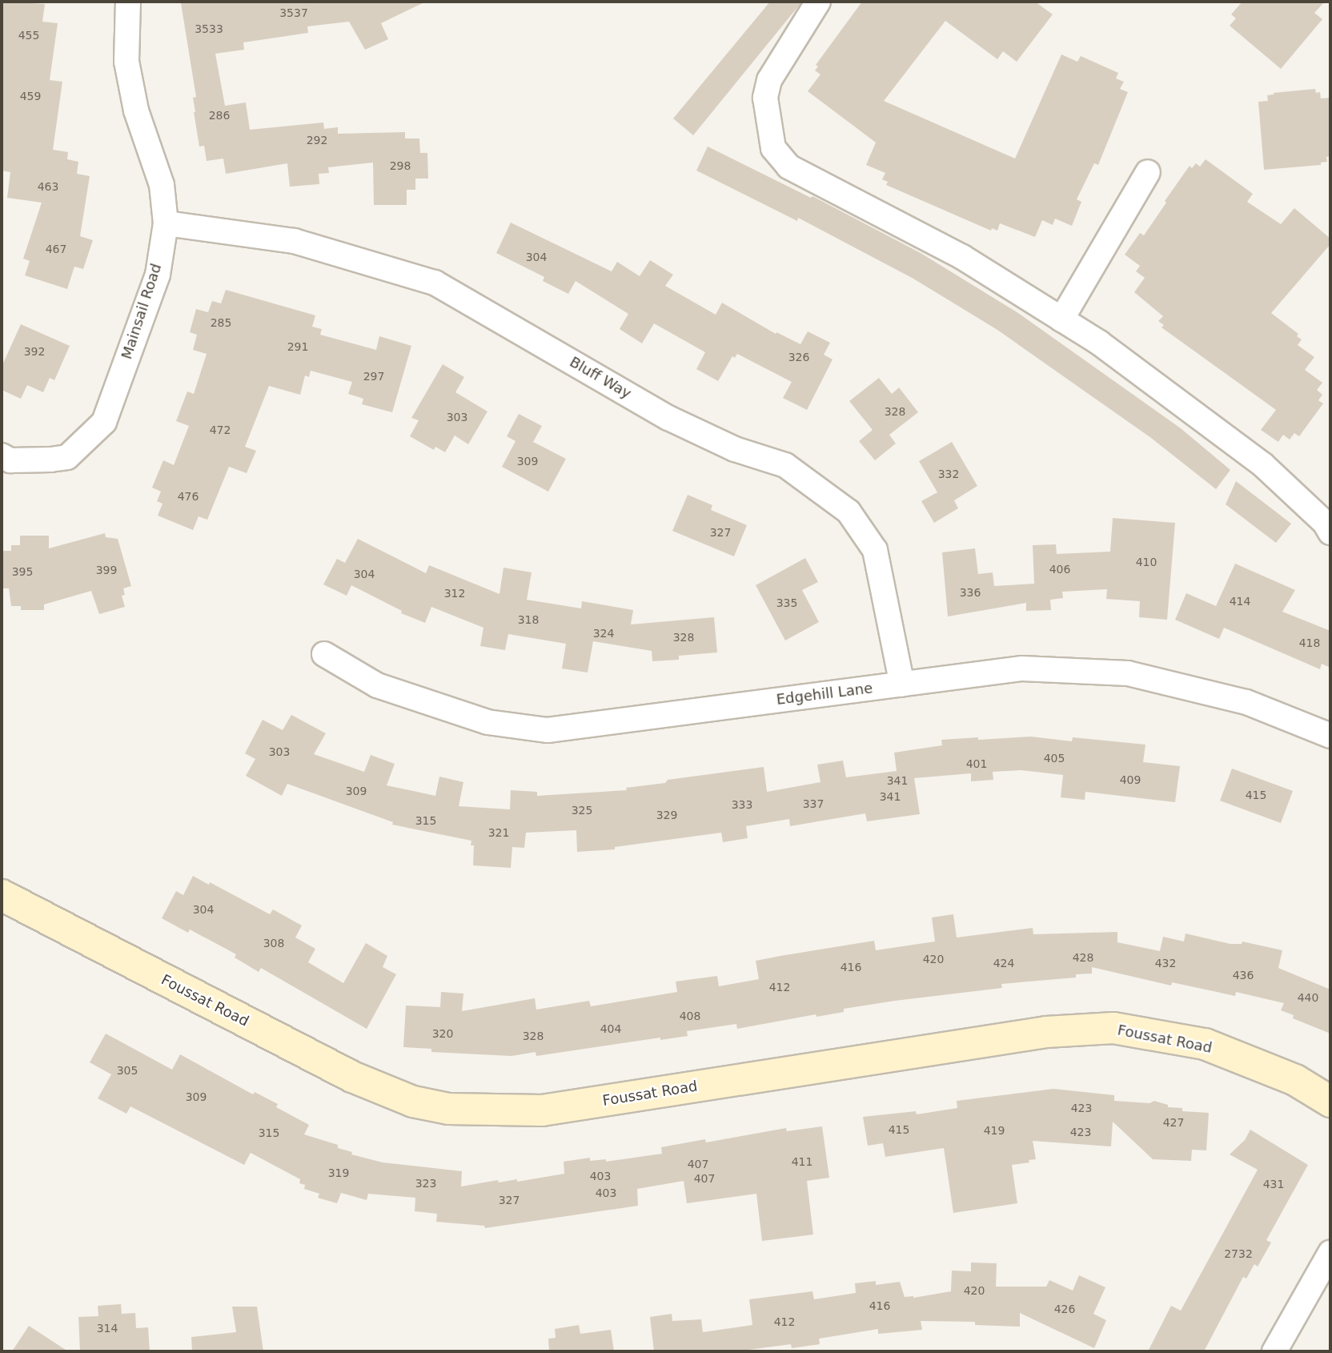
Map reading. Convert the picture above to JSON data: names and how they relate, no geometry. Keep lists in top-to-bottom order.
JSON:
{
  "streets": {
    "main road": ["Foussat Road"],
    "street": ["Mainsail Road", "Bluff Way", "Edgehill Lane"]
  },
  "crossings": [
    ["Mainsail Road", "Bluff Way"],
    ["Bluff Way", "Edgehill Lane"]
  ],
  "house_numbers": [
    "3537",
    "3533",
    "455",
    "459",
    "286",
    "292",
    "298",
    "463",
    "467",
    "304",
    "285",
    "291",
    "392",
    "326",
    "297",
    "328",
    "303",
    "472",
    "309",
    "332",
    "476",
    "327",
    "410",
    "406",
    "399",
    "395",
    "304",
    "336",
    "312",
    "414",
    "335",
    "318",
    "324",
    "328",
    "418",
    "303",
    "405",
    "401",
    "409",
    "341",
    "309",
    "415",
    "341",
    "337",
    "333",
    "325",
    "329",
    "315",
    "321",
    "304",
    "308",
    "428",
    "420",
    "424",
    "432",
    "416",
    "436",
    "412",
    "440",
    "408",
    "404",
    "320",
    "328",
    "305",
    "309",
    "423",
    "427",
    "415",
    "419",
    "423",
    "315",
    "411",
    "407",
    "319",
    "403",
    "407",
    "323",
    "431",
    "403",
    "327",
    "2732",
    "420",
    "416",
    "426",
    "412",
    "314"
  ]
}
